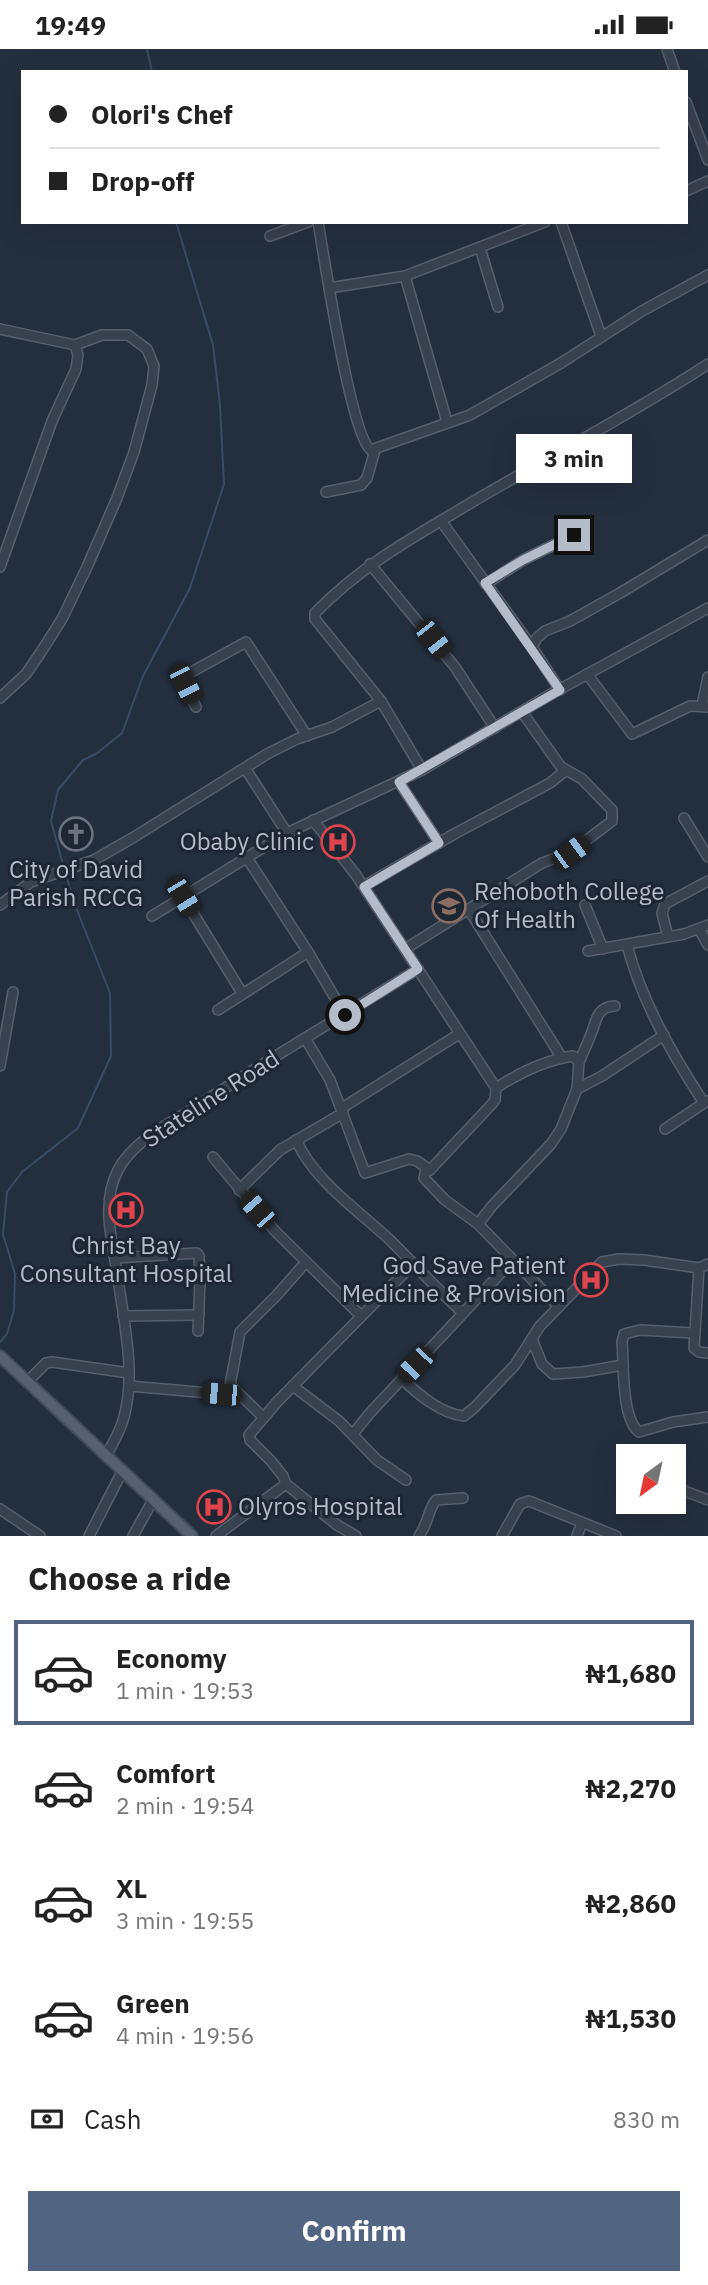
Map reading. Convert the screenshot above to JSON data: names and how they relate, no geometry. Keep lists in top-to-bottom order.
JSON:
{
  "streets": {
    "street": ["Stateline Road"]
  },
  "places": {
    "church": ["City of David Parish RCCG"],
    "hospital": [
      "Obaby Clinic",
      "Christ Bay Consultant Hospital",
      "God Save Patient Medicine & Provision",
      "Olyros Hospital"
    ],
    "school or university": ["Rehoboth College Of Health"]
  },
  "north": "bottom left",
  "page": {
    "status": "19:49",
    "banner": ["Olori's Chef", "Drop-off"],
    "bubble": "3 min",
    "heading": "Choose a ride",
    "list": [
      {
        "name": "Economy",
        "note": "1 min · 19:53",
        "value": "₦1,680"
      },
      {
        "name": "Comfort",
        "note": "2 min · 19:54",
        "value": "₦2,270"
      },
      {
        "name": "XL",
        "note": "3 min · 19:55",
        "value": "₦2,860"
      },
      {
        "name": "Green",
        "note": "4 min · 19:56",
        "value": "₦1,530"
      }
    ],
    "pay": ["Cash", "830 m"],
    "buttons": "Confirm"
  }
}
